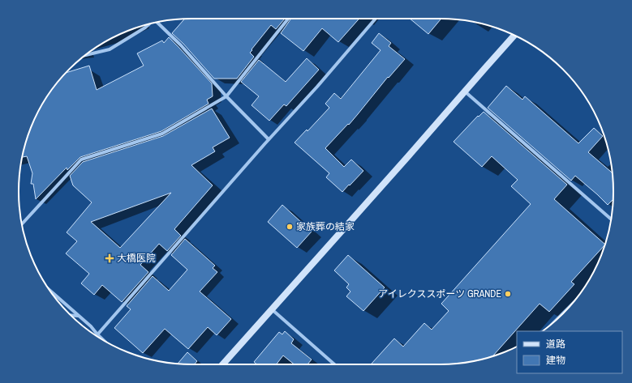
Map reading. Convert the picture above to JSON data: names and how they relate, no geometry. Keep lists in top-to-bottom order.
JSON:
{
  "places": {
    "other": ["家族葬の結家", "アイレクススポーツ GRANDE"],
    "health": ["大橋医院"]
  },
  "legend": ["道路", "建物"]
}
